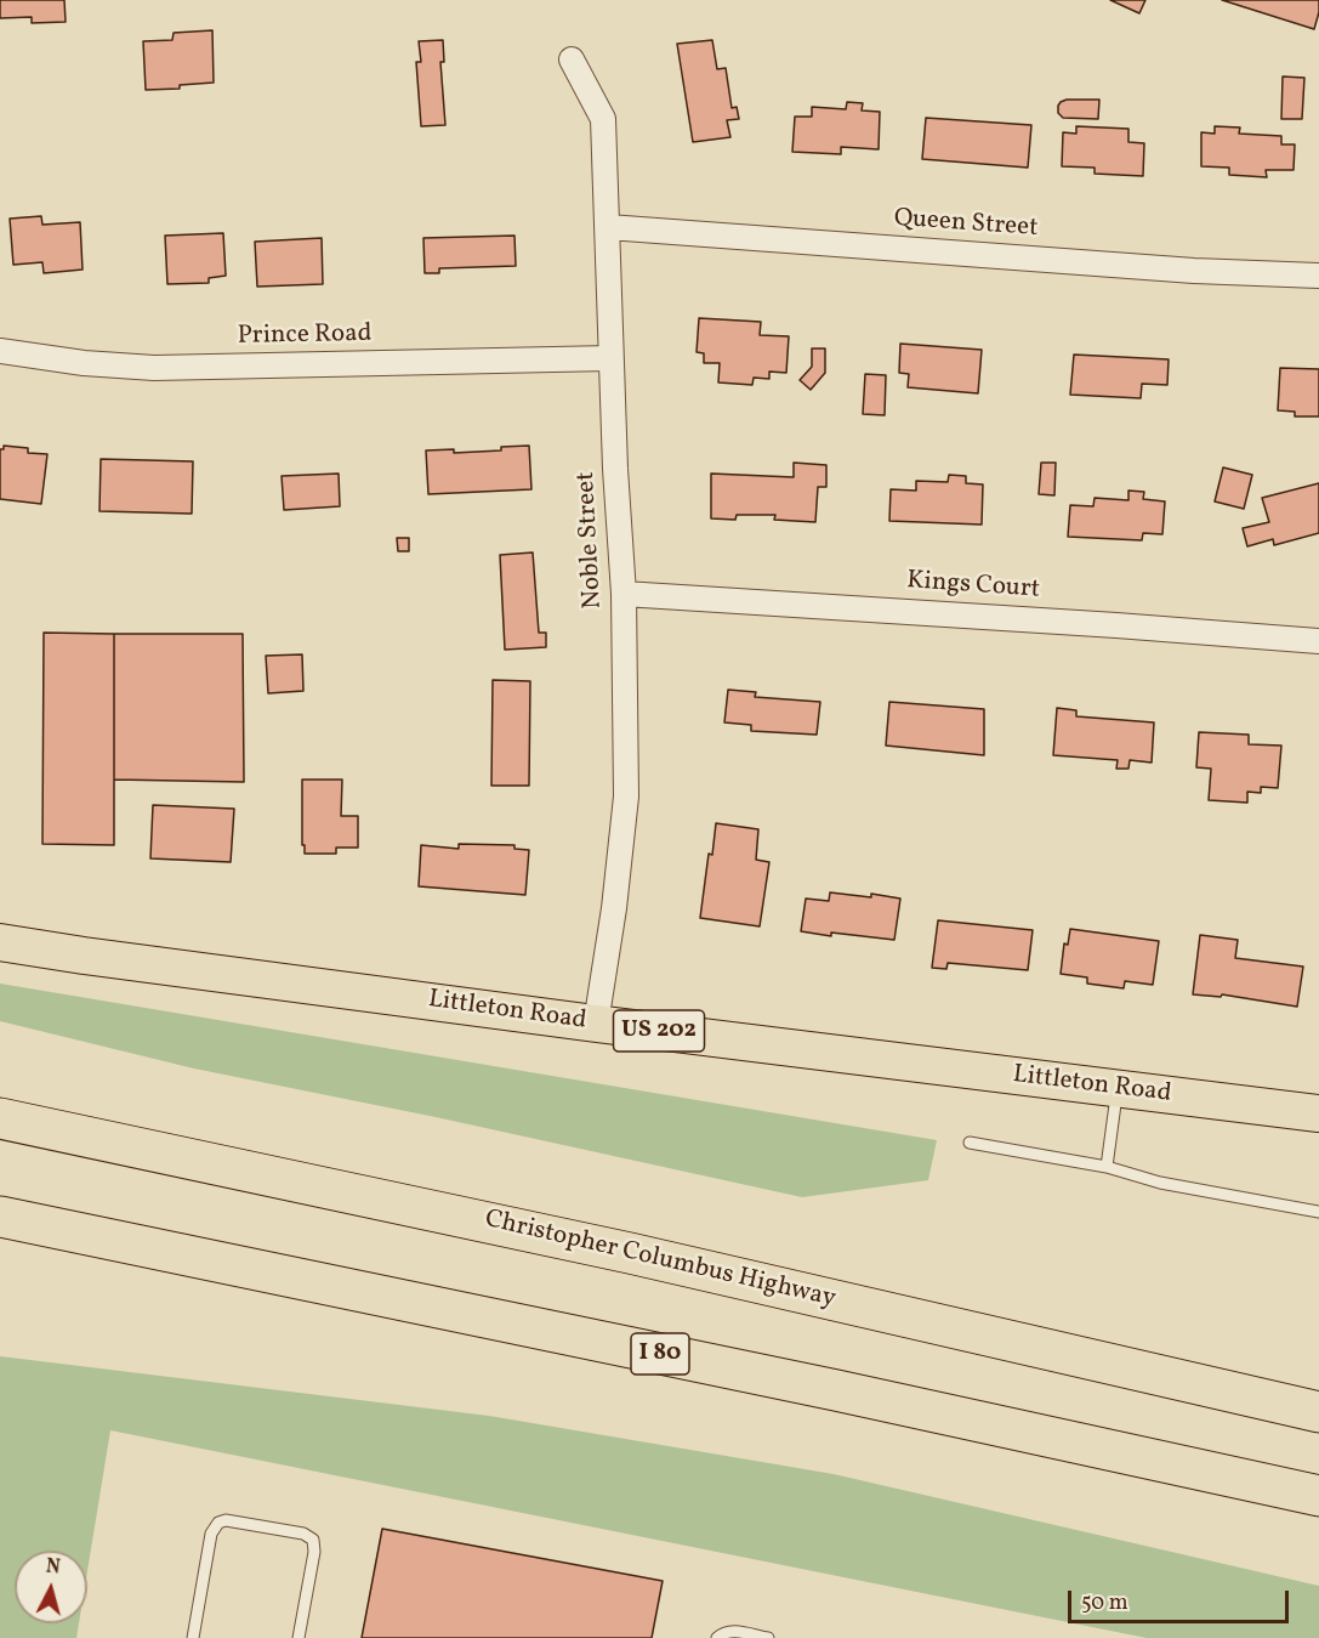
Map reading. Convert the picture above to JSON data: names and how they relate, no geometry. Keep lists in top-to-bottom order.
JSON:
{
  "streets": {
    "highway": ["Christopher Columbus Highway", "I 80"],
    "main road": ["Littleton Road", "US 202"],
    "street": [
      "Queen Street",
      "Prince Road",
      "Noble Street",
      "Kings Court"
    ]
  },
  "crossings": [
    ["Queen Street", "Noble Street"],
    ["Prince Road", "Noble Street"],
    ["Noble Street", "Kings Court"],
    ["Noble Street", "Littleton Road"]
  ],
  "scale_bar": "50 m",
  "north": "top"
}
